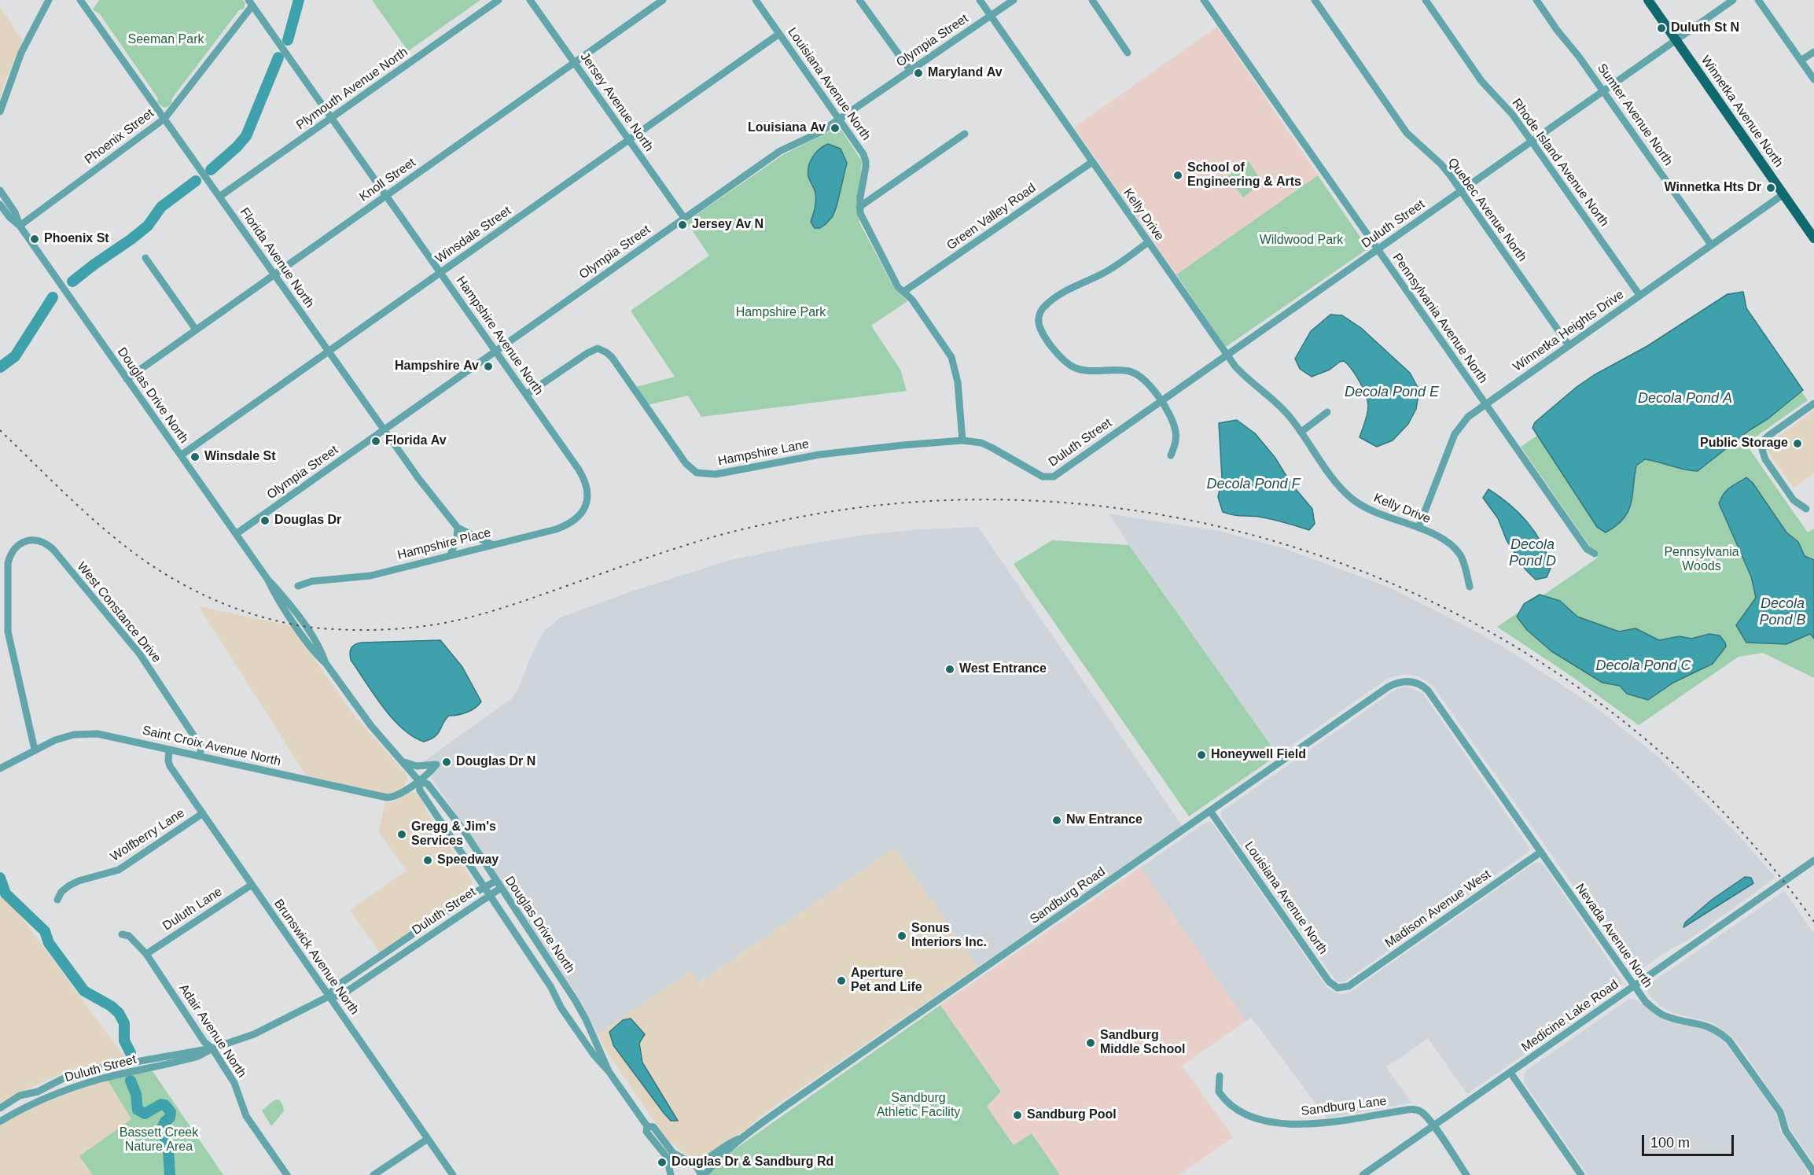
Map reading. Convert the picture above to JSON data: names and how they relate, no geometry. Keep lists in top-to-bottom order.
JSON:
{
  "streets": {
    "main road": ["Winnetka Avenue North"],
    "street": [
      "Olympia Street",
      "Louisiana Avenue North",
      "Plymouth Avenue North",
      "Jersey Avenue North",
      "Sumter Avenue North",
      "Phoenix Street",
      "Rhode Island Avenue North",
      "Knoll Street",
      "Quebec Avenue North",
      "Kelly Drive",
      "Green Valley Road",
      "Duluth Street",
      "Winsdale Street",
      "Florida Avenue North",
      "Pennsylvania Avenue North",
      "Winnetka Heights Drive",
      "Hampshire Avenue North",
      "Douglas Drive North",
      "Hampshire Lane",
      "Hampshire Place",
      "West Constance Drive",
      "Saint Croix Avenue North",
      "Wolfberry Lane",
      "Sandburg Road",
      "Duluth Lane",
      "Madison Avenue West",
      "Nevada Avenue North",
      "Brunswick Avenue North",
      "Medicine Lake Road",
      "Adair Avenue North",
      "Sandburg Lane"
    ]
  },
  "crossings": [
    ["Olympia Street", "Louisiana Avenue North"],
    ["Olympia Street", "Jersey Avenue North"],
    ["Olympia Street", "Kelly Drive"],
    ["Olympia Street", "Florida Avenue North"],
    ["Olympia Street", "Hampshire Avenue North"],
    ["Olympia Street", "Douglas Drive North"],
    ["Louisiana Avenue North", "Green Valley Road"],
    ["Louisiana Avenue North", "Winsdale Street"],
    ["Louisiana Avenue North", "Hampshire Lane"],
    ["Louisiana Avenue North", "Sandburg Road"],
    ["Louisiana Avenue North", "Madison Avenue West"],
    ["Plymouth Avenue North", "Florida Avenue North"],
    ["Plymouth Avenue North", "Hampshire Avenue North"],
    ["Jersey Avenue North", "Knoll Street"],
    ["Jersey Avenue North", "Winsdale Street"],
    ["Winnetka Avenue North", "Duluth Street"],
    ["Winnetka Avenue North", "Winnetka Heights Drive"],
    ["Sumter Avenue North", "Duluth Street"],
    ["Sumter Avenue North", "Winnetka Heights Drive"],
    ["Phoenix Street", "Florida Avenue North"],
    ["Phoenix Street", "Hampshire Avenue North"],
    ["Phoenix Street", "Douglas Drive North"],
    ["Rhode Island Avenue North", "Duluth Street"],
    ["Rhode Island Avenue North", "Winnetka Heights Drive"],
    ["Knoll Street", "Florida Avenue North"],
    ["Knoll Street", "Hampshire Avenue North"],
    ["Knoll Street", "Douglas Drive North"],
    ["Quebec Avenue North", "Duluth Street"],
    ["Quebec Avenue North", "Winnetka Heights Drive"],
    ["Kelly Drive", "Green Valley Road"],
    ["Kelly Drive", "Duluth Street"],
    ["Kelly Drive", "Winnetka Heights Drive"],
    ["Duluth Street", "Pennsylvania Avenue North"],
    ["Duluth Street", "Douglas Drive North"],
    ["Duluth Street", "Hampshire Lane"],
    ["Duluth Street", "Brunswick Avenue North"],
    ["Duluth Street", "Adair Avenue North"],
    ["Winsdale Street", "Florida Avenue North"],
    ["Winsdale Street", "Hampshire Avenue North"],
    ["Winsdale Street", "Douglas Drive North"],
    ["Florida Avenue North", "Hampshire Place"],
    ["Pennsylvania Avenue North", "Winnetka Heights Drive"],
    ["Hampshire Avenue North", "Hampshire Lane"],
    ["Hampshire Avenue North", "Hampshire Place"],
    ["Douglas Drive North", "Saint Croix Avenue North"],
    ["Douglas Drive North", "Sandburg Road"],
    ["West Constance Drive", "Saint Croix Avenue North"],
    ["Saint Croix Avenue North", "Brunswick Avenue North"],
    ["Wolfberry Lane", "Brunswick Avenue North"],
    ["Sandburg Road", "Nevada Avenue North"],
    ["Duluth Lane", "Brunswick Avenue North"],
    ["Duluth Lane", "Adair Avenue North"],
    ["Madison Avenue West", "Nevada Avenue North"],
    ["Nevada Avenue North", "Medicine Lake Road"],
    ["Medicine Lake Road", "Sandburg Lane"]
  ],
  "water": [
    "Decola Pond E",
    "Decola Pond A",
    "Decola Pond F",
    "Decola Pond D",
    "Decola Pond B",
    "Decola Pond C"
  ],
  "parks": [
    "Seeman Park",
    "Wildwood Park",
    "Hampshire Park",
    "Pennsylvania Woods",
    "Sandburg Athletic Facility",
    "Bassett Creek Nature Area"
  ],
  "places": [
    "Duluth St N",
    "Maryland Av",
    "Louisiana Av",
    "School of Engineering & Arts",
    "Winnetka Hts Dr",
    "Jersey Av N",
    "Phoenix St",
    "Hampshire Av",
    "Florida Av",
    "Public Storage",
    "Winsdale St",
    "Douglas Dr",
    "West Entrance",
    "Honeywell Field",
    "Douglas Dr N",
    "Nw Entrance",
    "Gregg & Jim's Services",
    "Speedway",
    "Sonus Interiors Inc.",
    "Aperture Pet and Life",
    "Sandburg Middle School",
    "Sandburg Pool",
    "Douglas Dr & Sandburg Rd"
  ],
  "scale_bar": "100 m"
}
